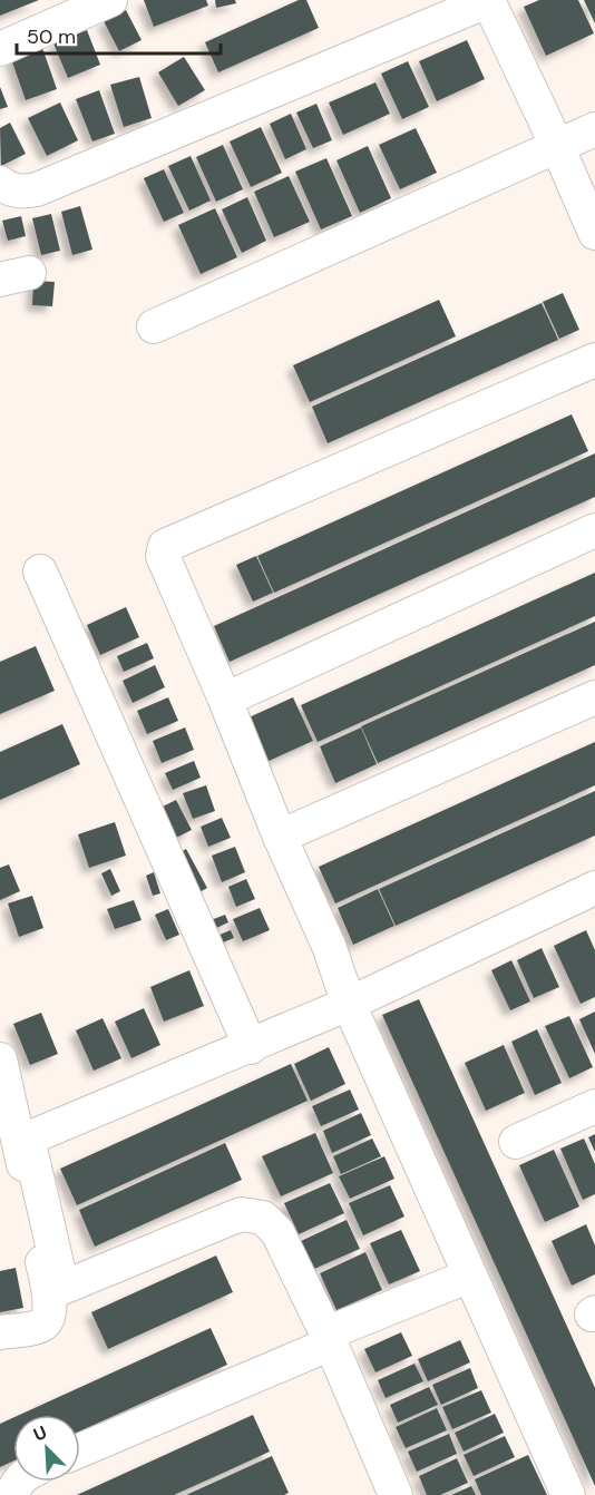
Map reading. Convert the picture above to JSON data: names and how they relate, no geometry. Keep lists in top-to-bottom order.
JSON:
{
  "scale_bar": "50 m",
  "north": "top left"
}
